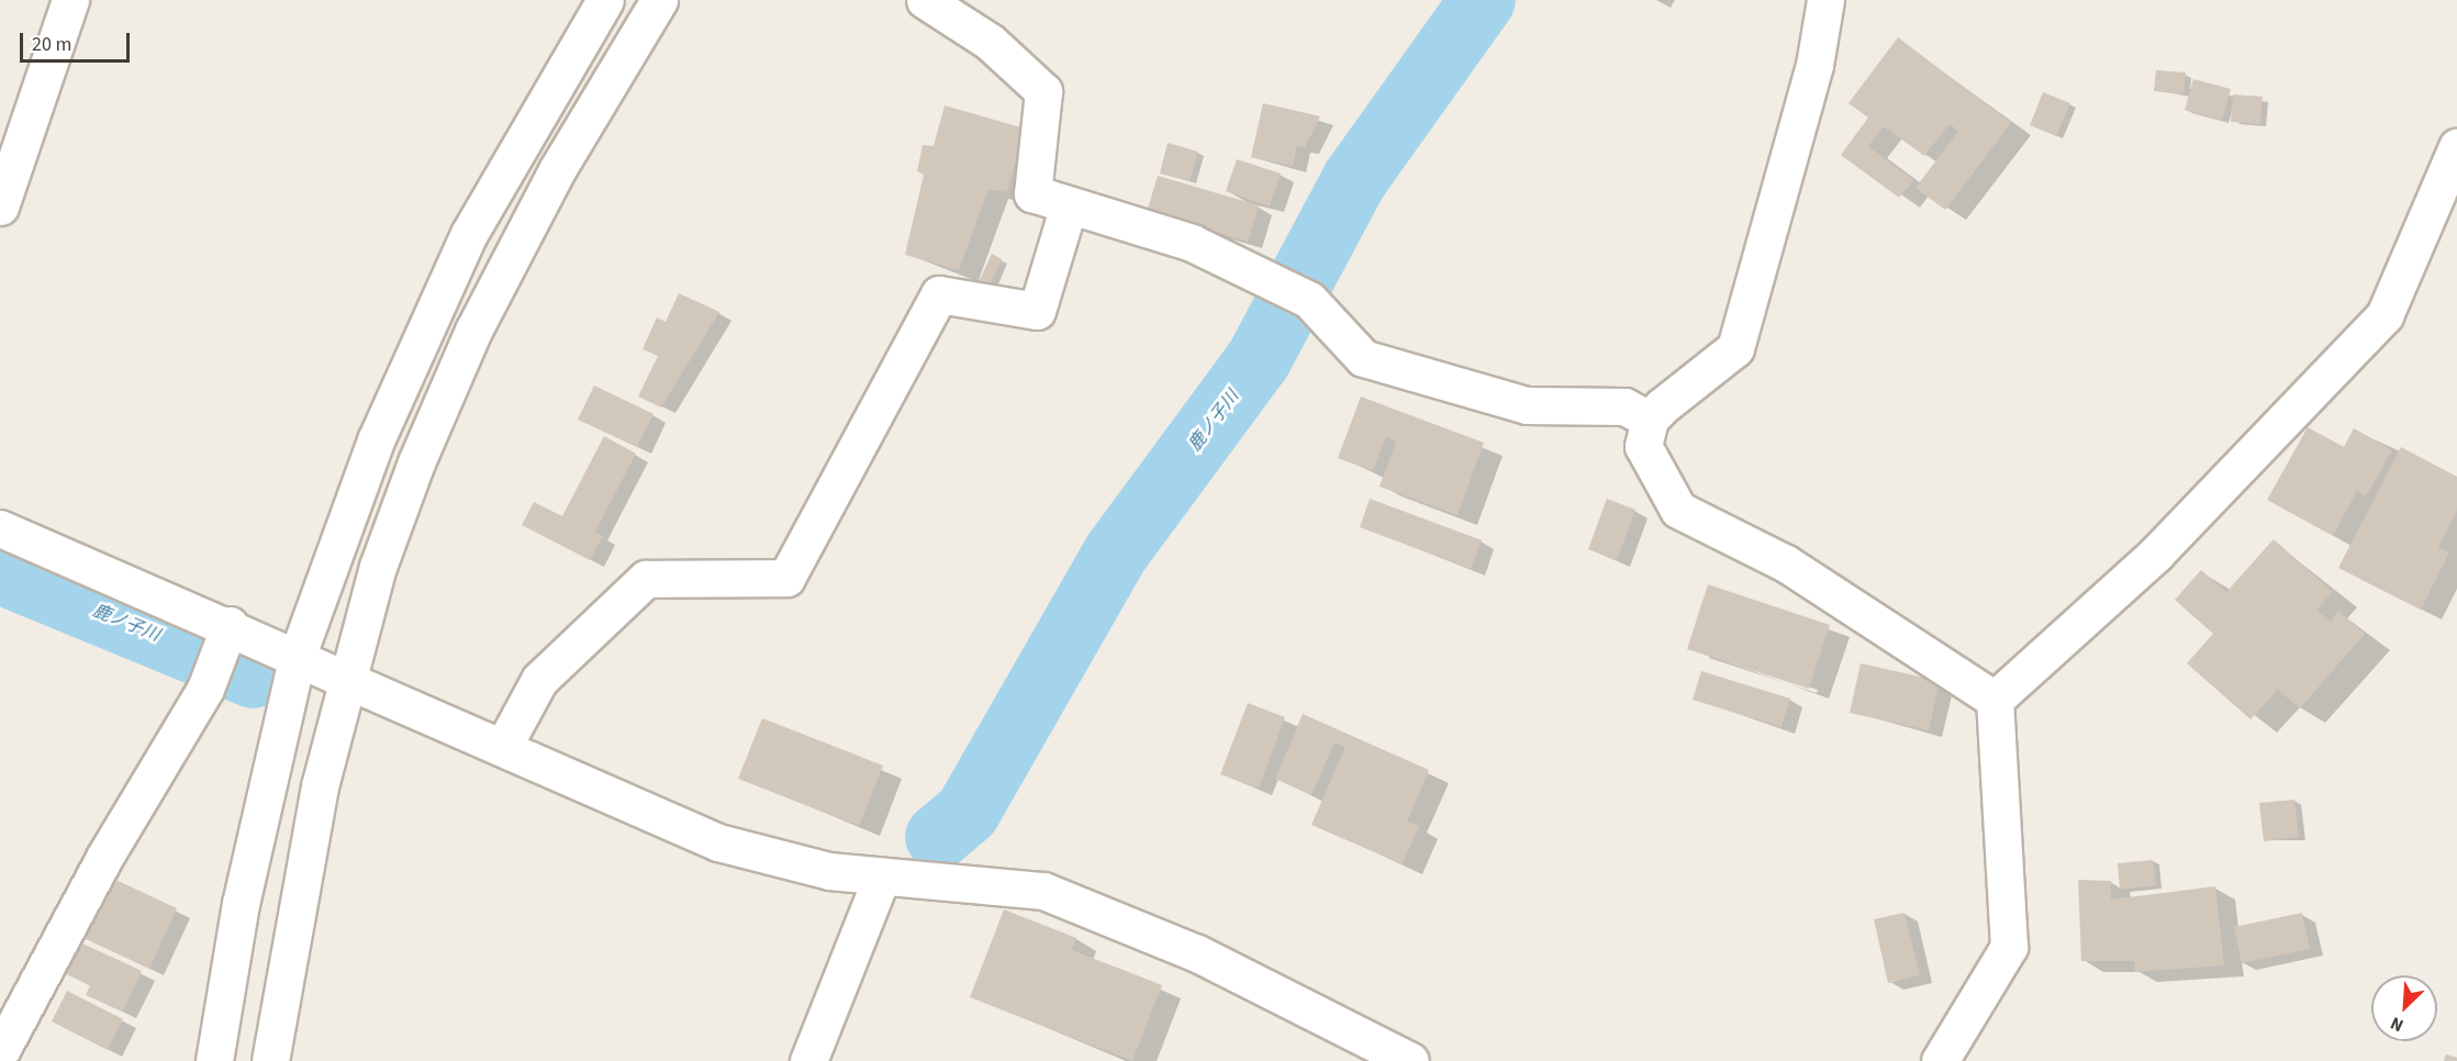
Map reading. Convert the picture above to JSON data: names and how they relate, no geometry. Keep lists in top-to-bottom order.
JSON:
{
  "water": ["鹿ノ子川"],
  "scale_bar": "20 m",
  "north": "bottom left"
}
